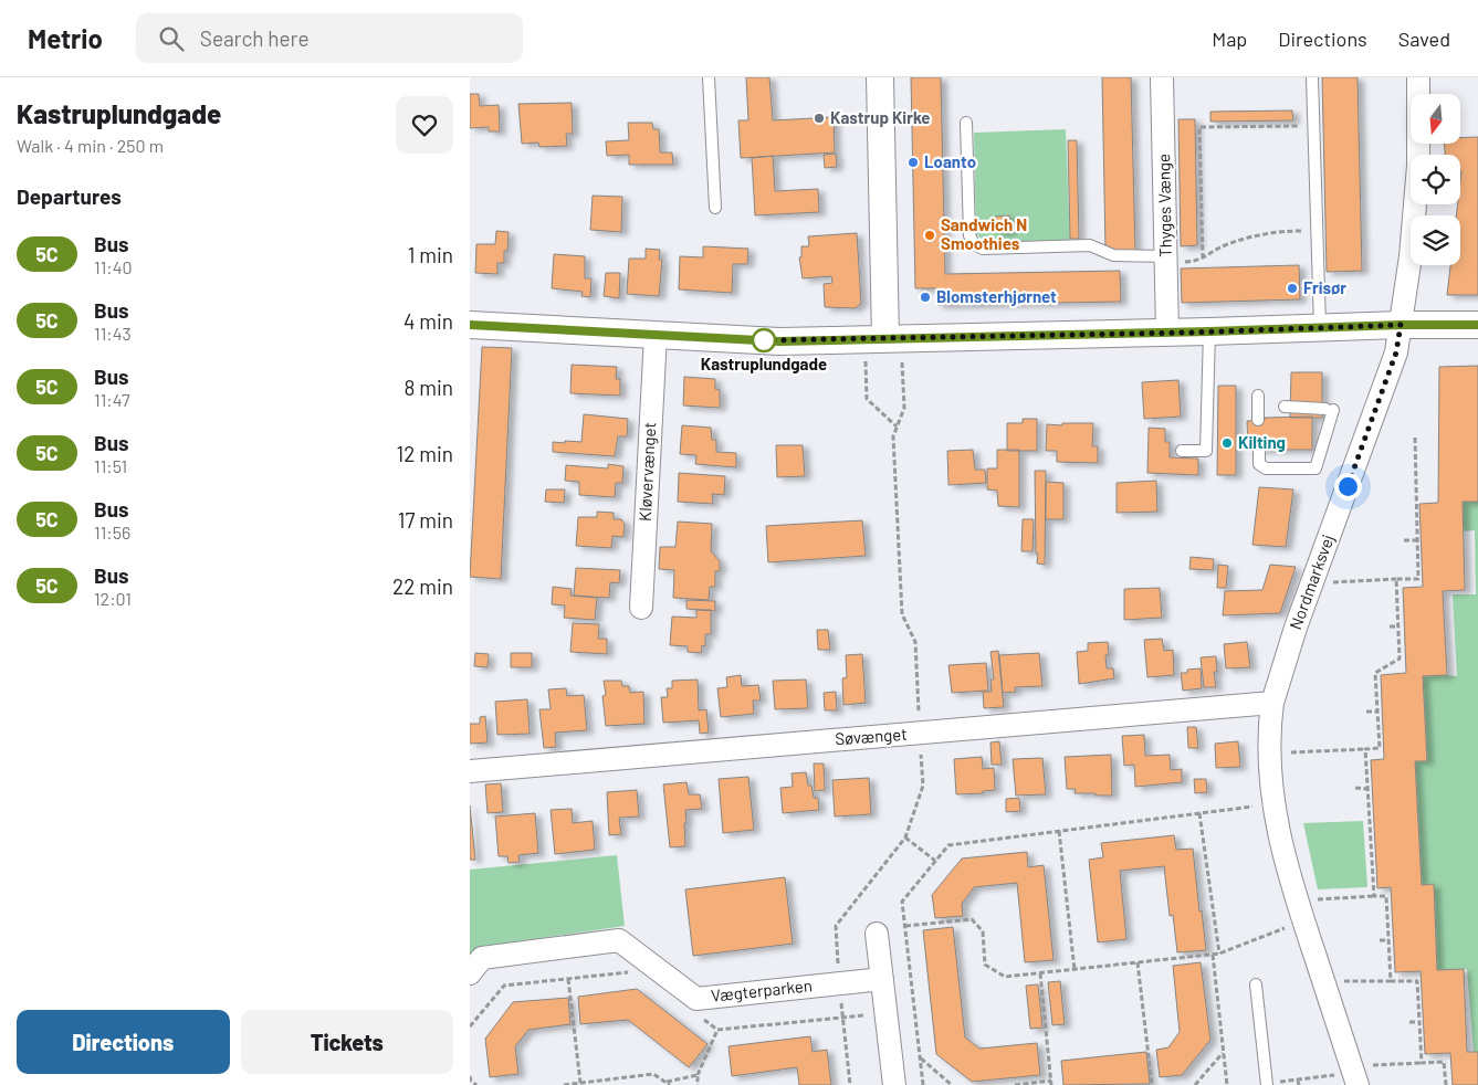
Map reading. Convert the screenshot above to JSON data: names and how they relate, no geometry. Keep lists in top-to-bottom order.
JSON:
{
  "streets": {
    "street": [
      "Thyges Vænge",
      "Kløvervænget",
      "Nordmarksvej",
      "Søvænget",
      "Vægterparken"
    ]
  },
  "crossings": [
    ["Nordmarksvej", "Søvænget"]
  ],
  "places": [
    "Kastrup Kirke",
    "Loanto",
    "Sandwich N Smoothies",
    "Frisør",
    "Blomsterhjørnet",
    "Kastruplundgade",
    "Kilting"
  ],
  "lines": ["bus line 5C"],
  "north": "bottom",
  "page": {
    "header": "Metrio",
    "search": "Search here",
    "nav": ["Map", "Directions", "Saved"],
    "heading": [
      ["Kastruplundgade", "Walk · 4 min · 250 m"],
      "Departures"
    ],
    "list": [
      {
        "mark": "5C",
        "name": "Bus",
        "note": "11:40",
        "value": "1 min"
      },
      {
        "mark": "5C",
        "name": "Bus",
        "note": "11:43",
        "value": "4 min"
      },
      {
        "mark": "5C",
        "name": "Bus",
        "note": "11:47",
        "value": "8 min"
      },
      {
        "mark": "5C",
        "name": "Bus",
        "note": "11:51",
        "value": "12 min"
      },
      {
        "mark": "5C",
        "name": "Bus",
        "note": "11:56",
        "value": "17 min"
      },
      {
        "mark": "5C",
        "name": "Bus",
        "note": "12:01",
        "value": "22 min"
      }
    ],
    "buttons": ["Directions", "Tickets"]
  }
}
